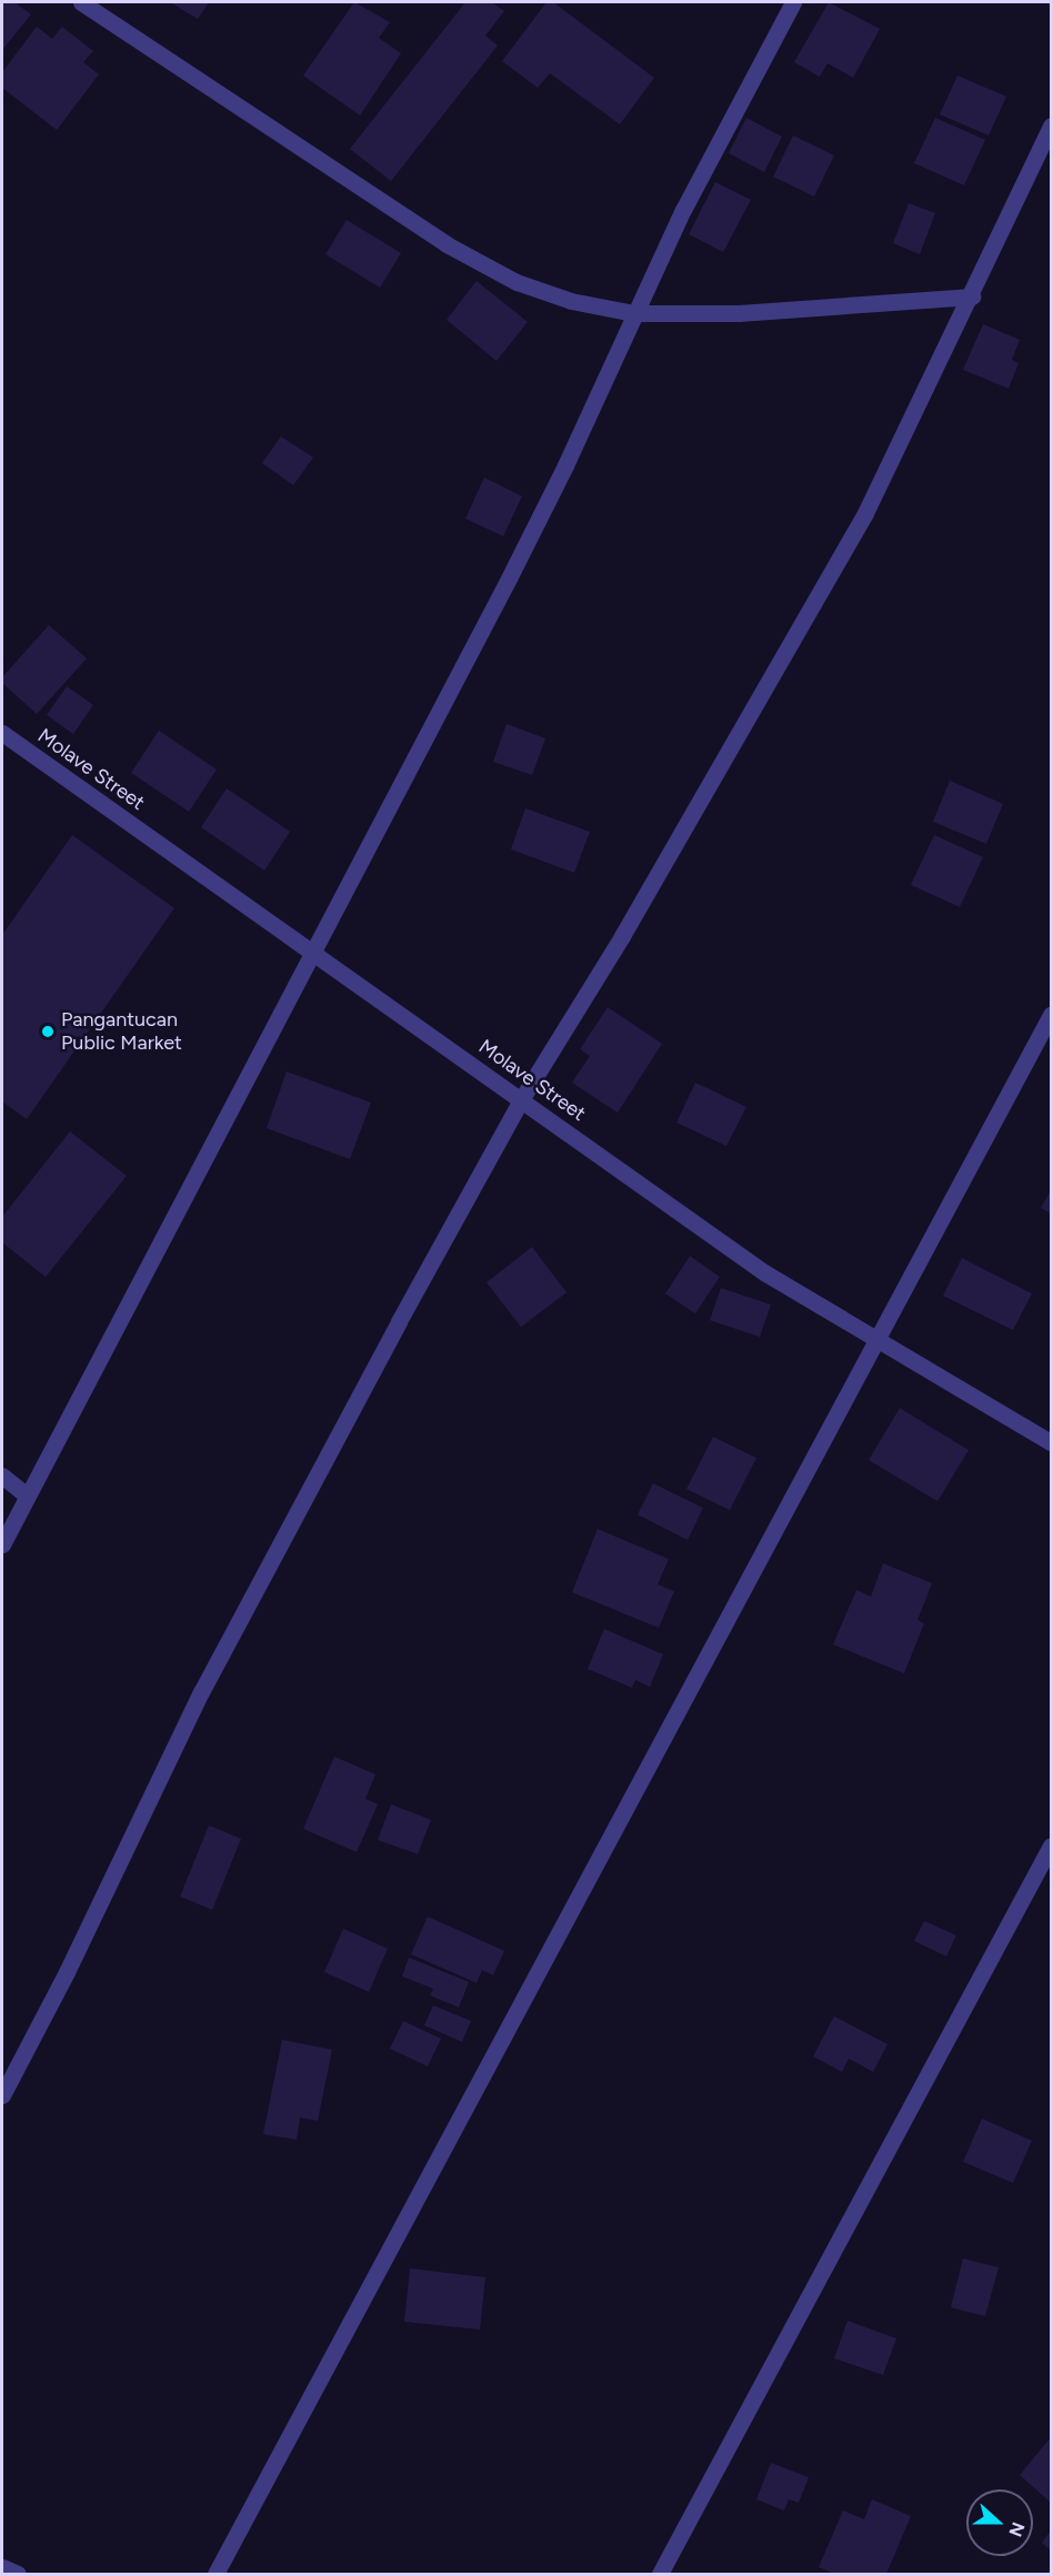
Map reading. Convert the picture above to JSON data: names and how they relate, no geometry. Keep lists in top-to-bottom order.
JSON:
{
  "streets": {
    "street": ["Molave Street"]
  },
  "places": ["Pangantucan Public Market"],
  "north": "right"
}
